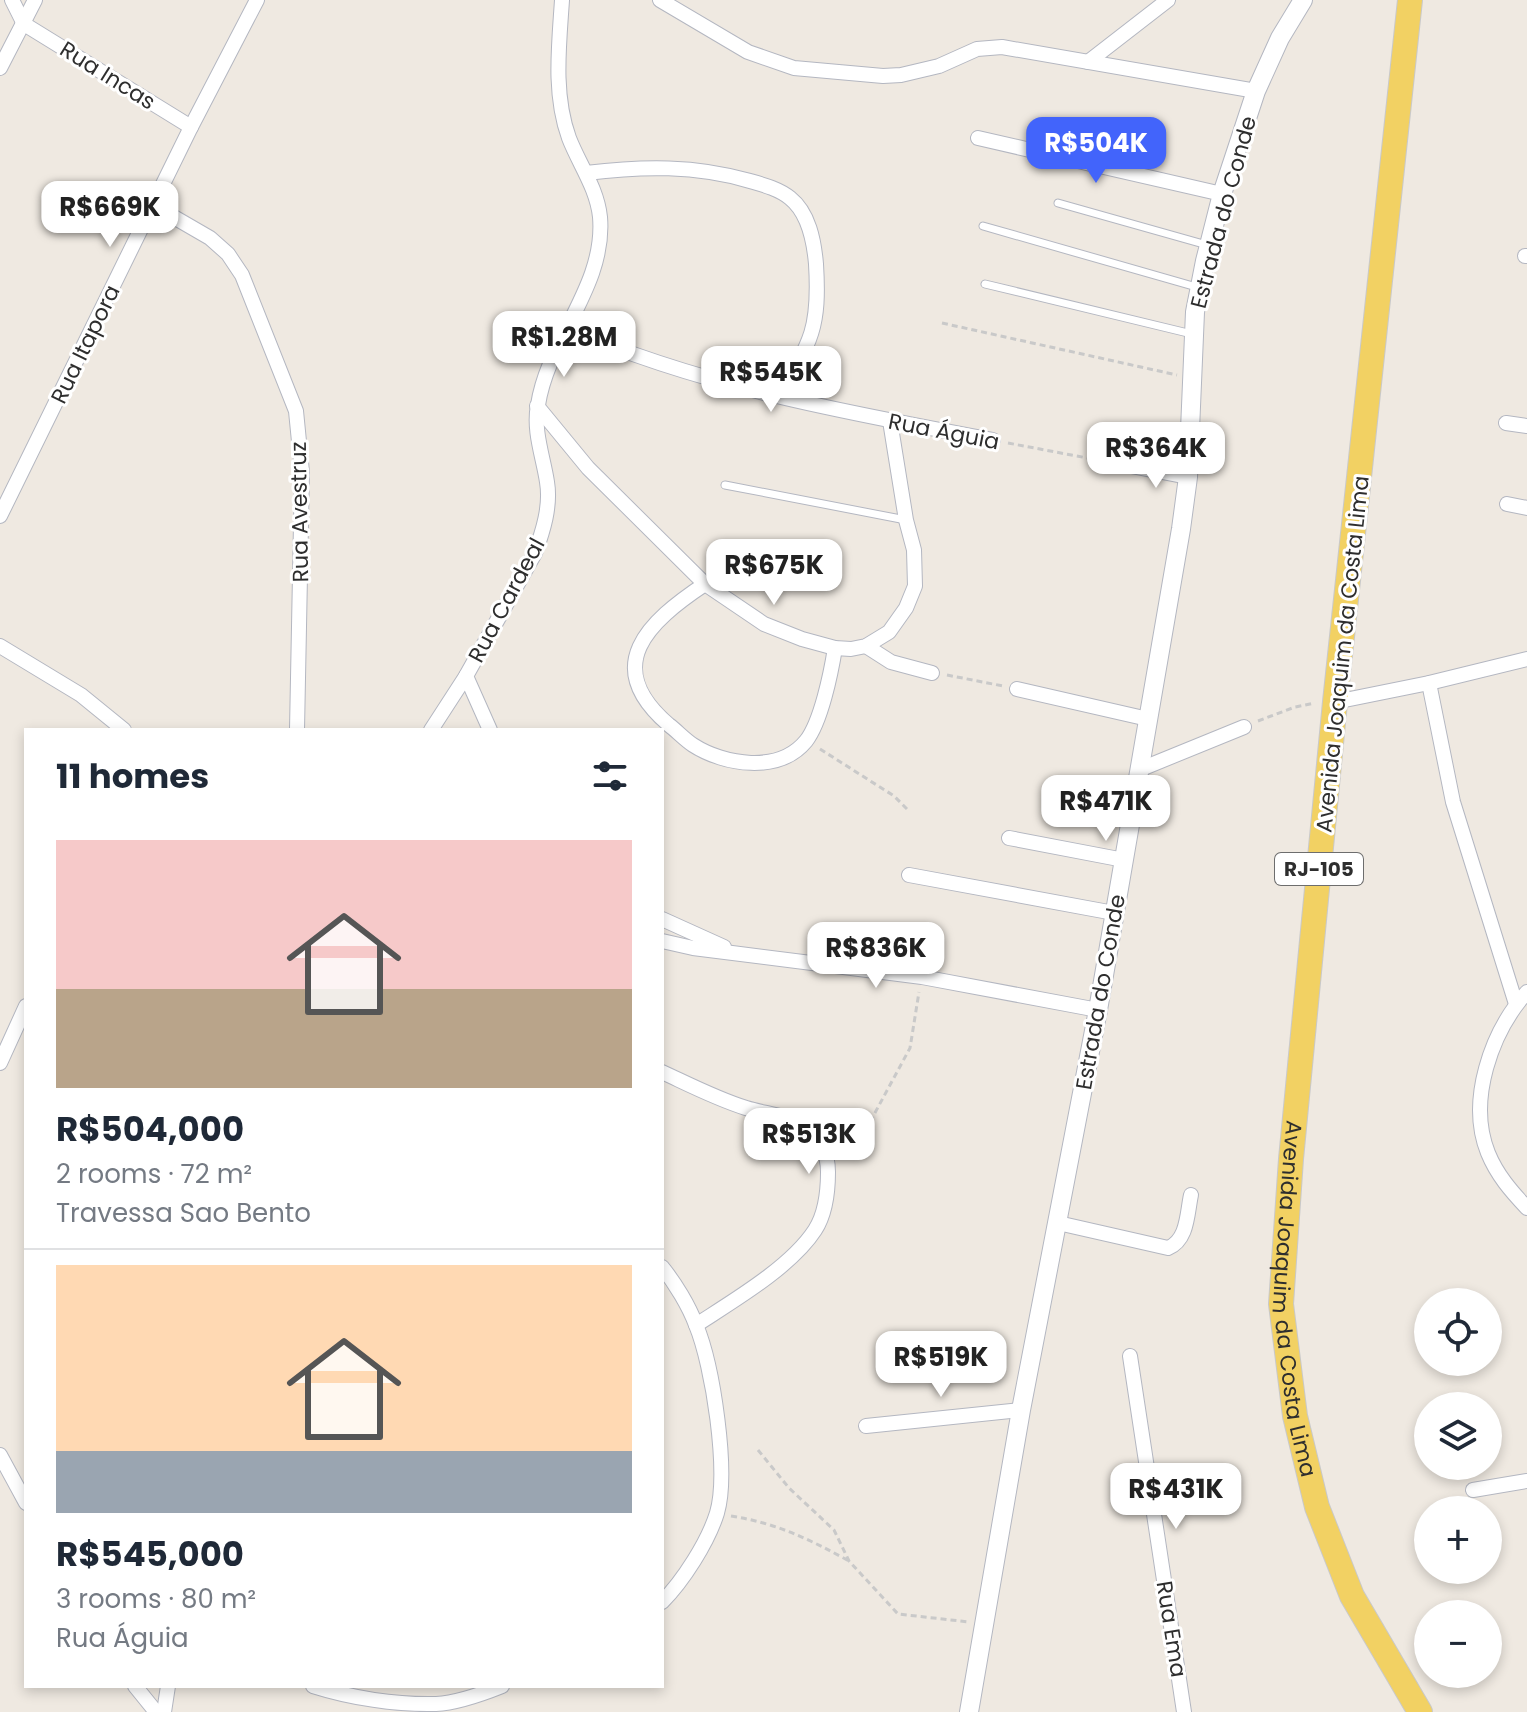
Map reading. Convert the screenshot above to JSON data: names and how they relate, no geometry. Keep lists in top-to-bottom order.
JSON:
{
  "streets": {
    "main road": ["Avenida Joaquim da Costa Lima", "RJ-105"],
    "street": [
      "Rua Incas",
      "Estrada do Conde",
      "Rua Itapora",
      "Rua Águia",
      "Rua Avestruz",
      "Rua Cardeal",
      "Rua Ema"
    ]
  },
  "crossings": [
    ["Rua Incas", "Rua Itapora"],
    ["Rua Itapora", "Rua Avestruz"],
    ["Rua Águia", "Rua Cardeal"]
  ],
  "page": {
    "price": [
      "R$504K",
      "R$669K",
      "R$1.28M",
      "R$545K",
      "R$364K",
      "R$675K",
      "R$471K",
      "R$836K",
      "R$513K",
      "R$519K",
      "R$431K"
    ],
    "heading": "11 homes",
    "list": [
      {
        "name": "R$504,000",
        "note": "2 rooms · 72 m² · Travessa Sao Bento"
      },
      {
        "name": "R$545,000",
        "note": "3 rooms · 80 m² · Rua Águia"
      }
    ],
    "map_buttons": ["+", "−"]
  }
}
